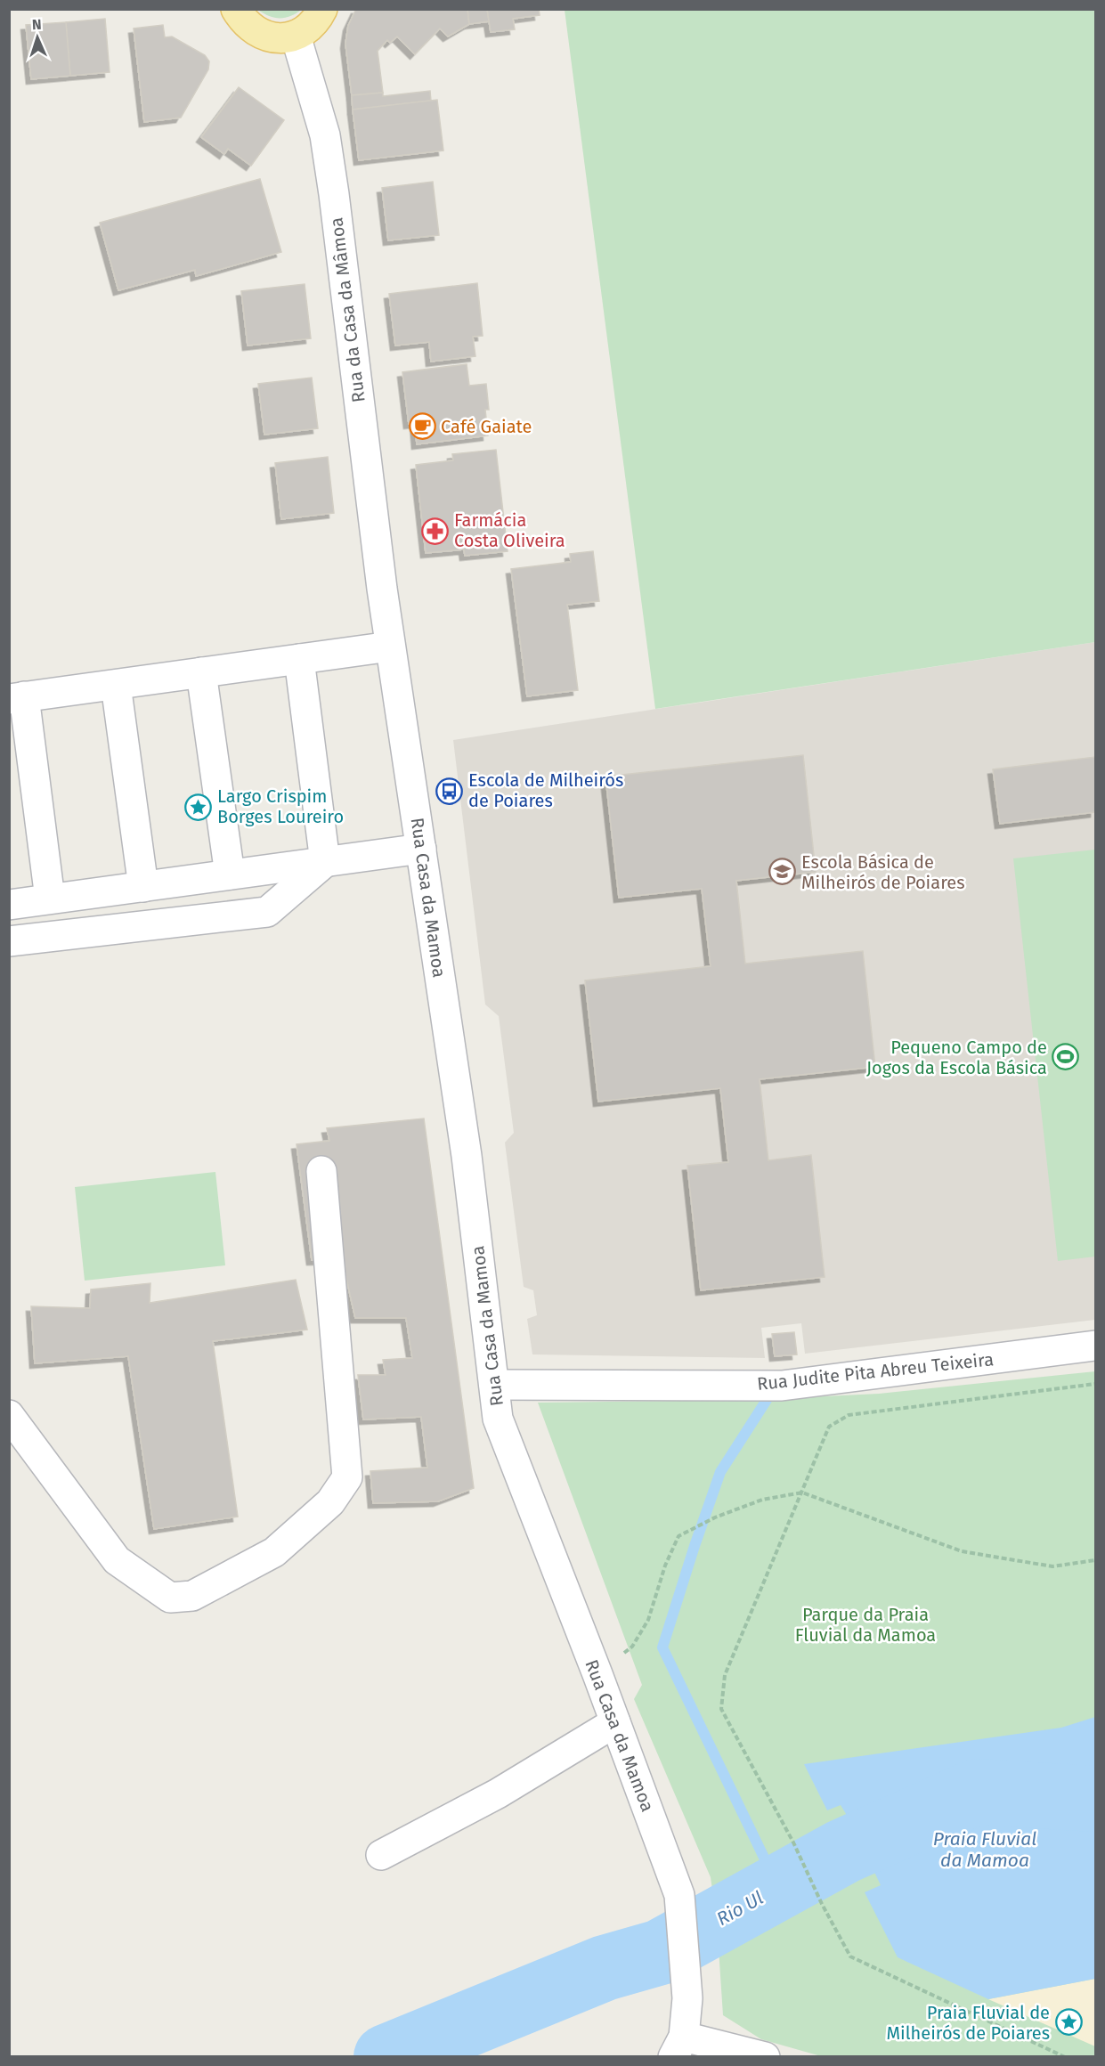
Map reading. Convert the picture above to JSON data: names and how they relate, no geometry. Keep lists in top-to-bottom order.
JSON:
{
  "streets": {
    "street": ["Rua da Casa da Mâmoa", "Rua Casa da Mamoa", "Rua Judite Pita Abreu Teixeira"]
  },
  "crossings": [
    ["Rua da Casa da Mâmoa", "Rua Casa da Mamoa"],
    ["Rua Casa da Mamoa", "Rua Judite Pita Abreu Teixeira"]
  ],
  "water": ["Praia Fluvial da Mamoa", "Rio Ul"],
  "parks": ["Parque da Praia Fluvial da Mamoa"],
  "places": {
    "cafe": ["Café Gaiate"],
    "pharmacy": ["Farmácia Costa Oliveira"],
    "bus stop": ["Escola de Milheirós de Poiares"],
    "place": ["Largo Crispim Borges Loureiro", "Praia Fluvial de Milheirós de Poiares"],
    "school or university": ["Escola Básica de Milheirós de Poiares"],
    "sports": ["Pequeno Campo de Jogos da Escola Básica"]
  },
  "north": "top"
}
